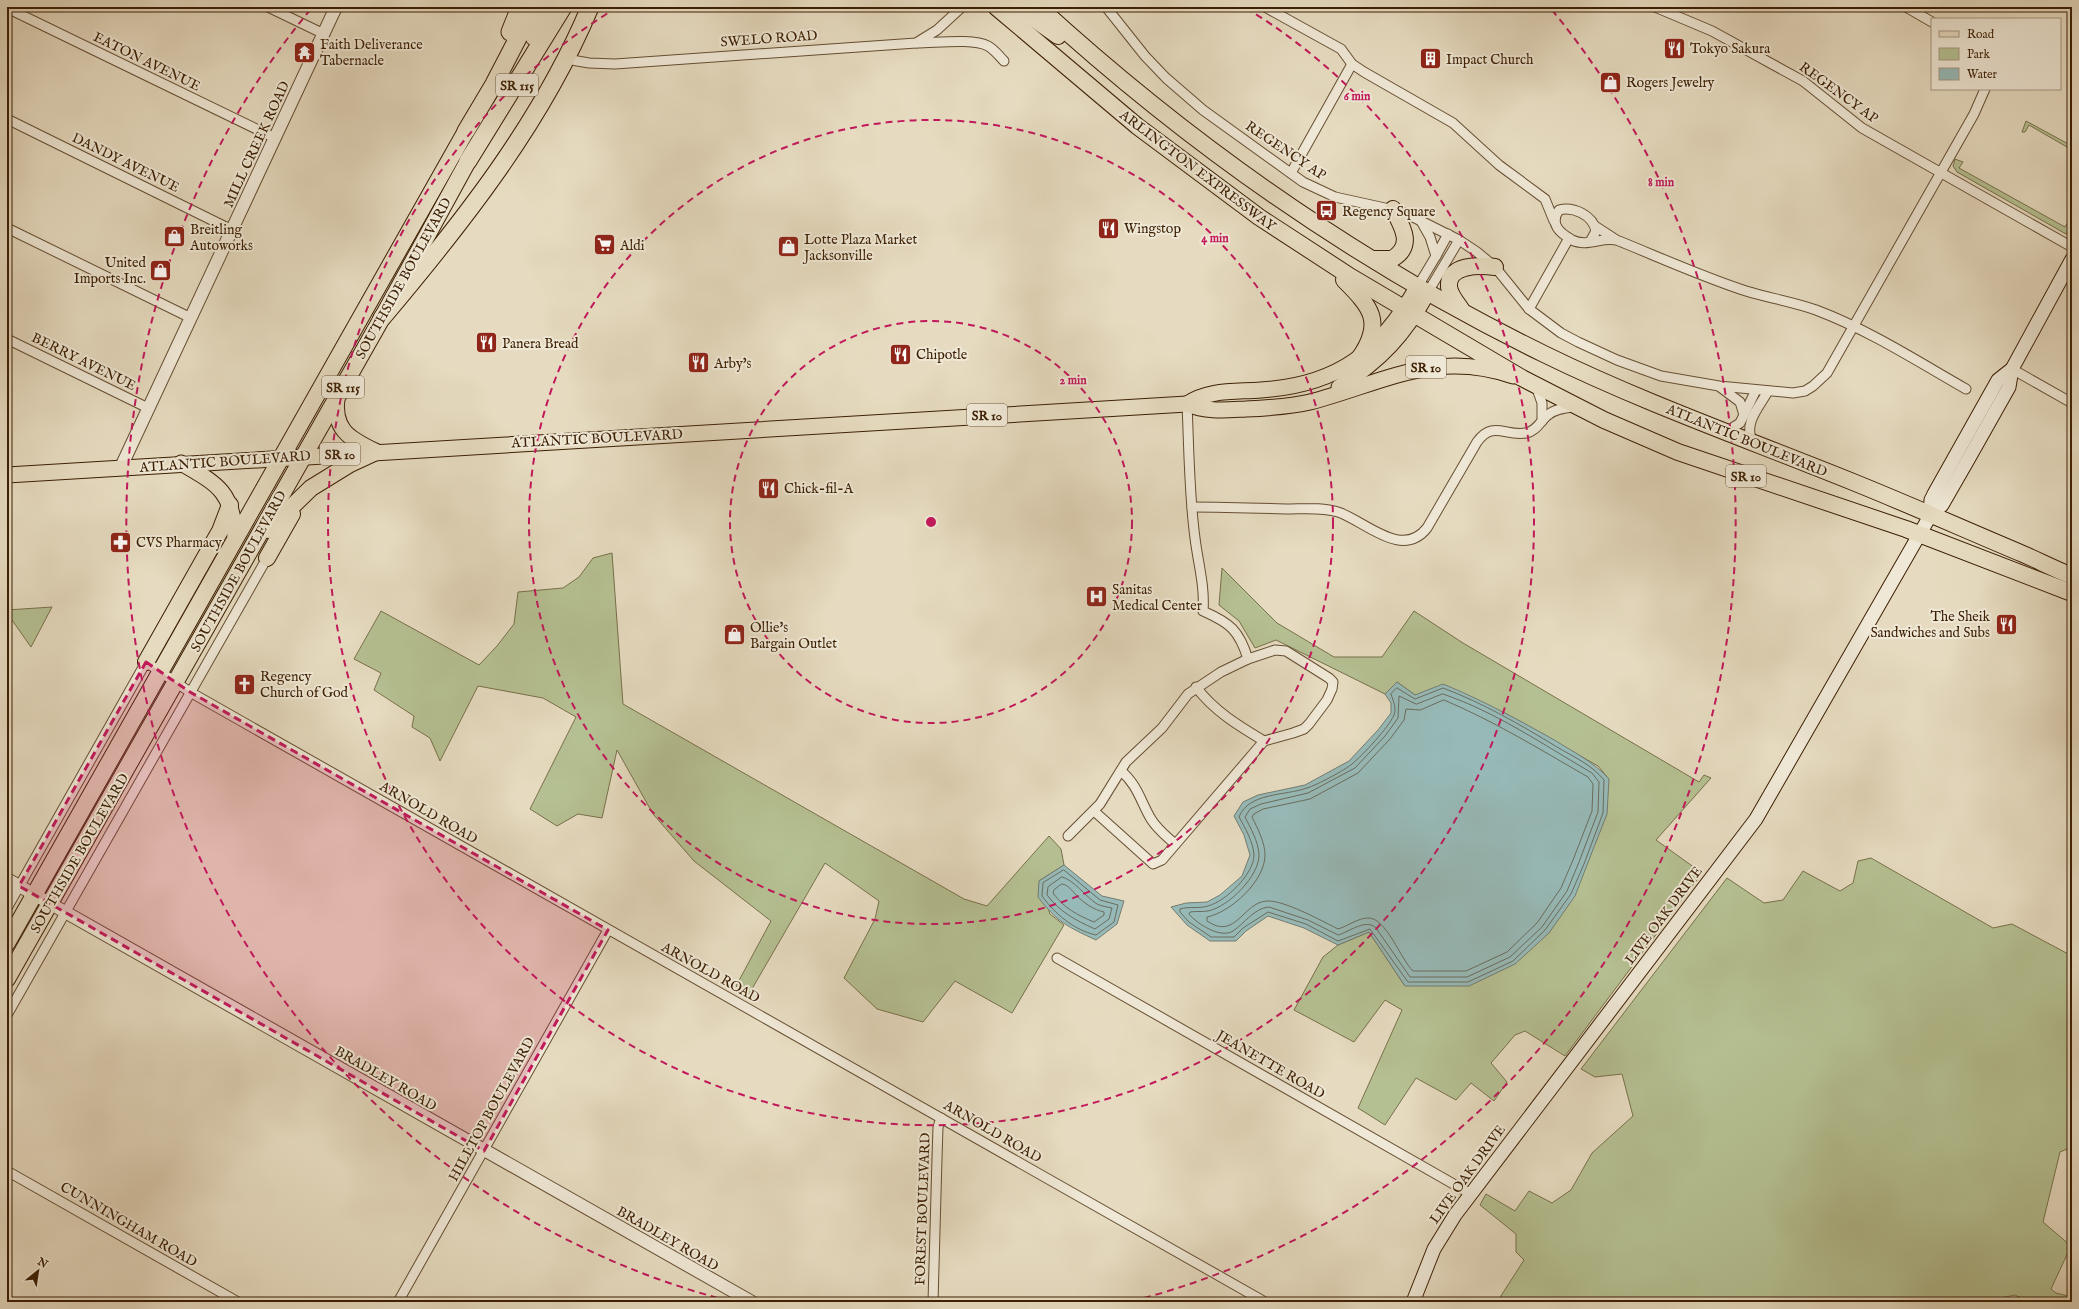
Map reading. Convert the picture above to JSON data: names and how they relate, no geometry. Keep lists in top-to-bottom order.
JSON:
{
  "streets": {
    "highway": [
      "SR 115",
      "ARLINGTON EXPRESSWAY",
      "SOUTHSIDE BOULEVARD",
      "SR 10",
      "ATLANTIC BOULEVARD"
    ],
    "main road": ["LIVE OAK DRIVE"],
    "street": [
      "SWELO ROAD",
      "EATON AVENUE",
      "REGENCY AP",
      "MILL CREEK ROAD",
      "DANDY AVENUE",
      "BERRY AVENUE",
      "ARNOLD ROAD",
      "JEANETTE ROAD",
      "BRADLEY ROAD",
      "HILLTOP BOULEVARD",
      "FOREST BOULEVARD",
      "CUNNINGHAM ROAD"
    ]
  },
  "crossings": [
    ["EATON AVENUE", "MILL CREEK ROAD"],
    ["SR 115", "SOUTHSIDE BOULEVARD"],
    ["MILL CREEK ROAD", "DANDY AVENUE"],
    ["MILL CREEK ROAD", "BERRY AVENUE"],
    ["MILL CREEK ROAD", "ATLANTIC BOULEVARD"],
    ["ARLINGTON EXPRESSWAY", "ATLANTIC BOULEVARD"],
    ["SOUTHSIDE BOULEVARD", "ATLANTIC BOULEVARD"],
    ["SOUTHSIDE BOULEVARD", "ARNOLD ROAD"],
    ["SOUTHSIDE BOULEVARD", "BRADLEY ROAD"],
    ["ATLANTIC BOULEVARD", "LIVE OAK DRIVE"],
    ["ARNOLD ROAD", "HILLTOP BOULEVARD"],
    ["ARNOLD ROAD", "FOREST BOULEVARD"],
    ["LIVE OAK DRIVE", "JEANETTE ROAD"],
    ["BRADLEY ROAD", "HILLTOP BOULEVARD"]
  ],
  "places": {
    "restaurant": [
      "Tokyo Sakura",
      "Wingstop",
      "Panera Bread",
      "Chipotle",
      "Arby's",
      "Chick-fil-A",
      "The Sheik Sandwiches and Subs"
    ],
    "temple": ["Faith Deliverance Tabernacle"],
    "building": ["Impact Church"],
    "shop": [
      "Rogers Jewelry",
      "Breitling Autoworks",
      "Lotte Plaza Market Jacksonville",
      "United Imports Inc.",
      "Ollie's Bargain Outlet"
    ],
    "bus stop": ["Regency Square"],
    "supermarket": ["Aldi"],
    "pharmacy": ["CVS Pharmacy"],
    "hospital": ["Sanitas Medical Center"],
    "church": ["Regency Church of God"]
  },
  "legend": ["Road", "Park", "Water"],
  "north": "top right",
  "rings": [
    "6 min",
    "8 min",
    "4 min",
    "2 min"
  ]
}
